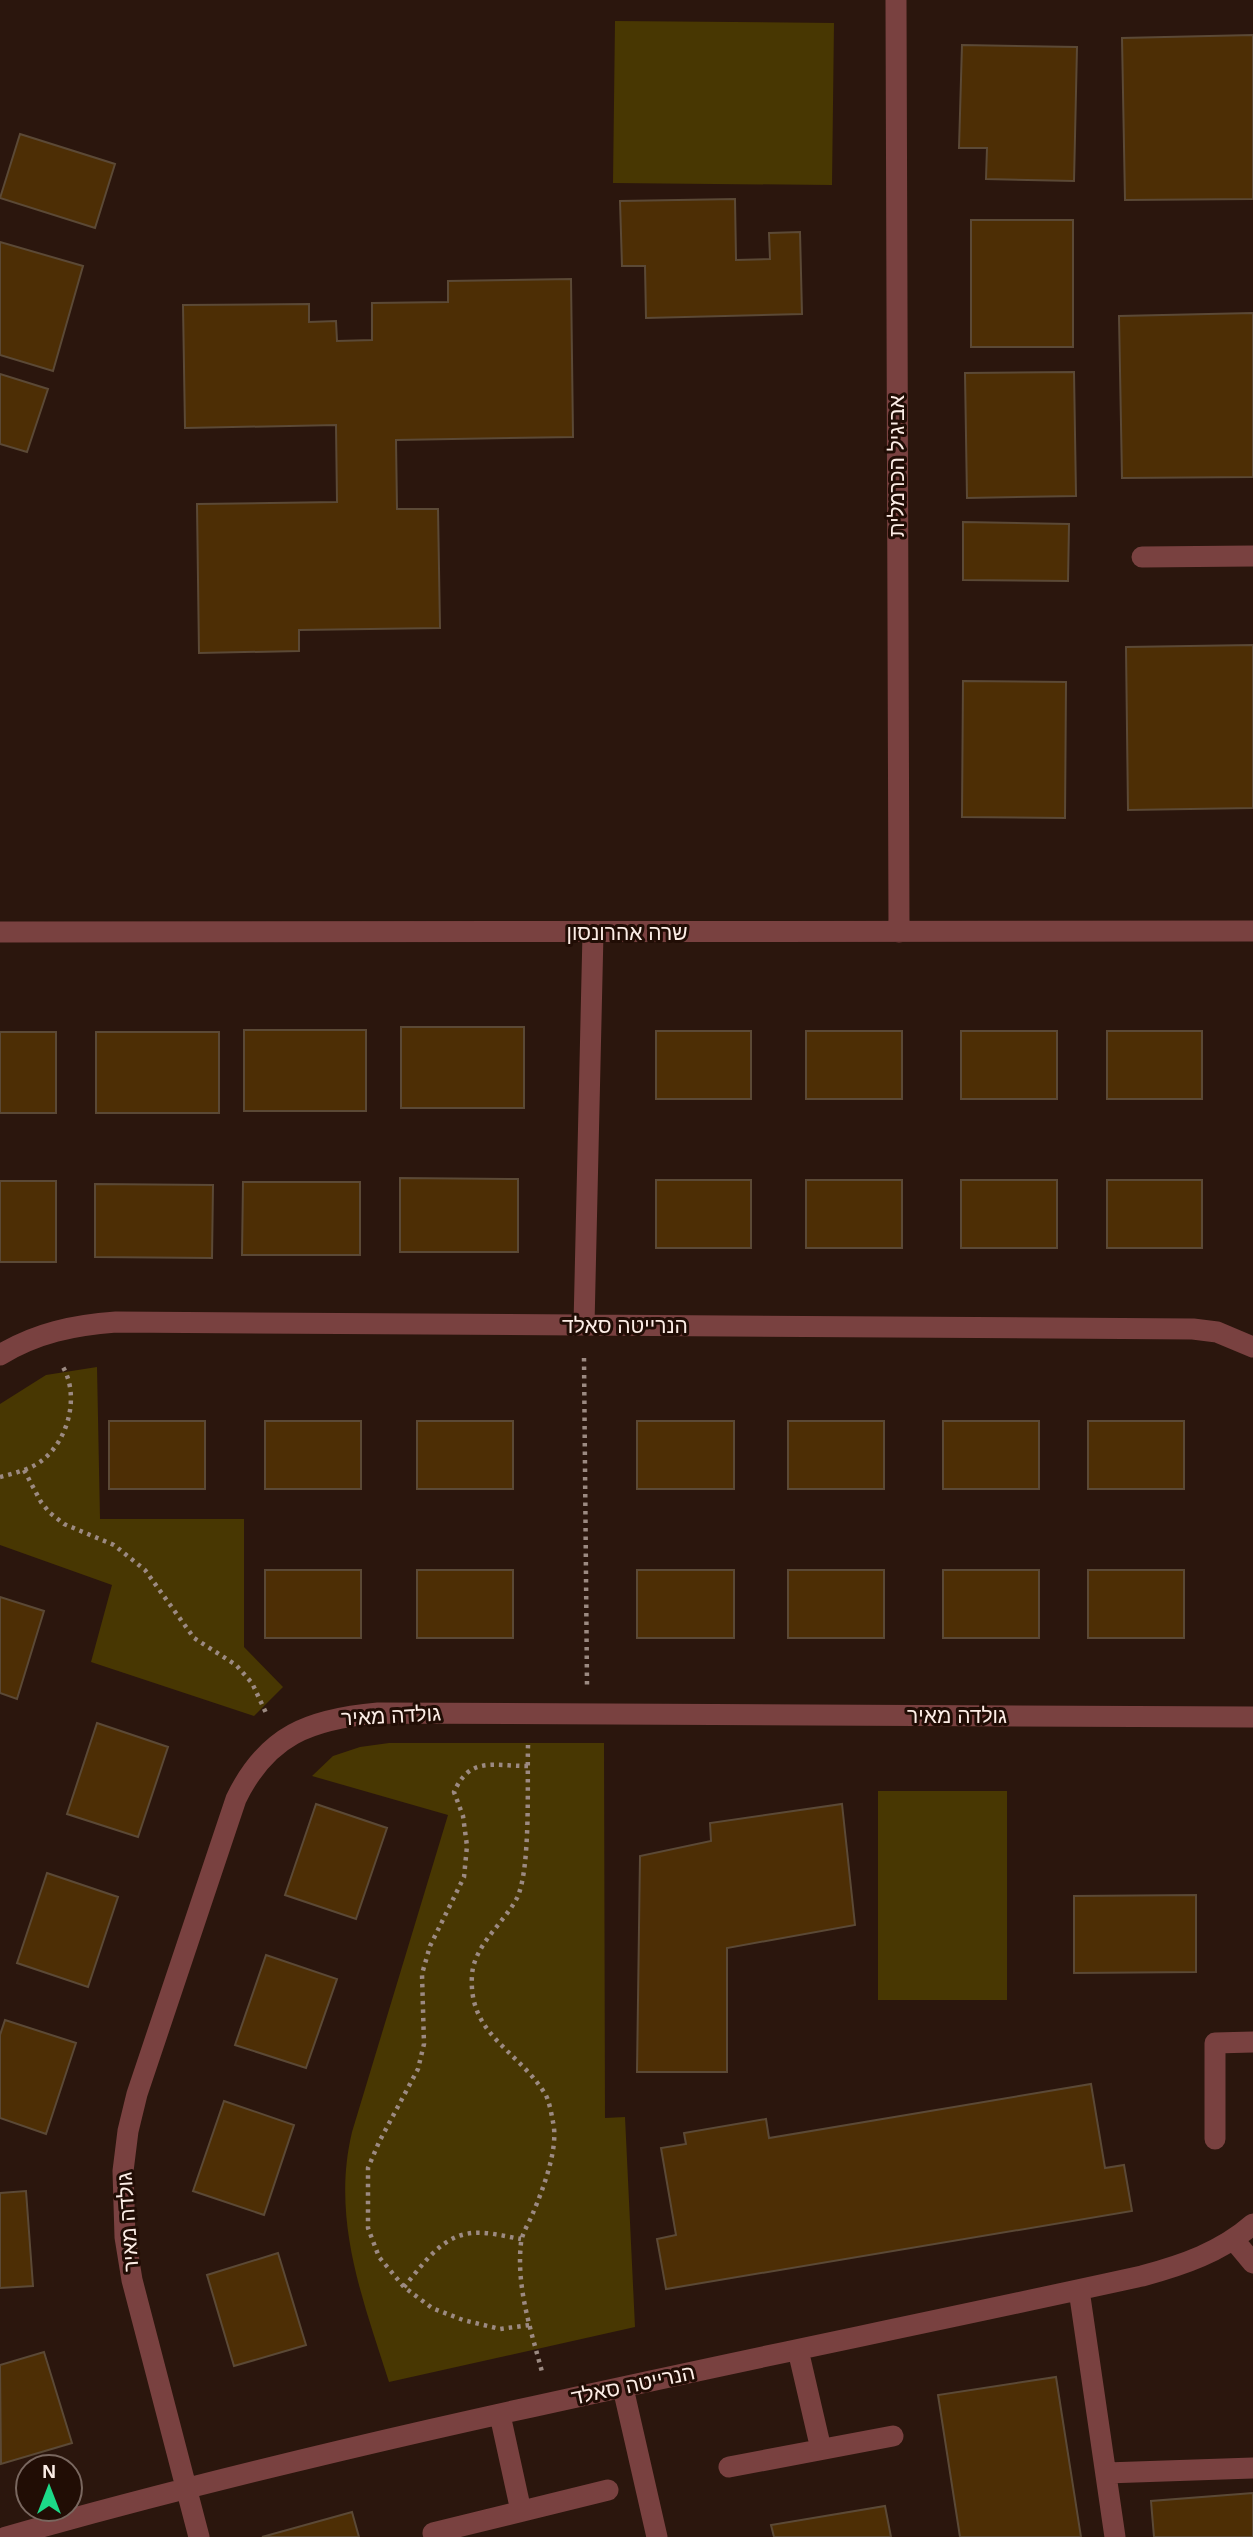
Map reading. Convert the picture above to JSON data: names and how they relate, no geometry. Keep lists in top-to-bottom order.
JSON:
{
  "streets": {
    "street": [
      "אביגיל הכרמלית",
      "שרה אהרונסון",
      "הנרייטה סאלד",
      "גולדה מאיר"
    ]
  },
  "crossings": [
    ["אביגיל הכרמלית", "שרה אהרונסון"],
    ["הנרייטה סאלד", "גולדה מאיר"]
  ],
  "north": "top"
}
